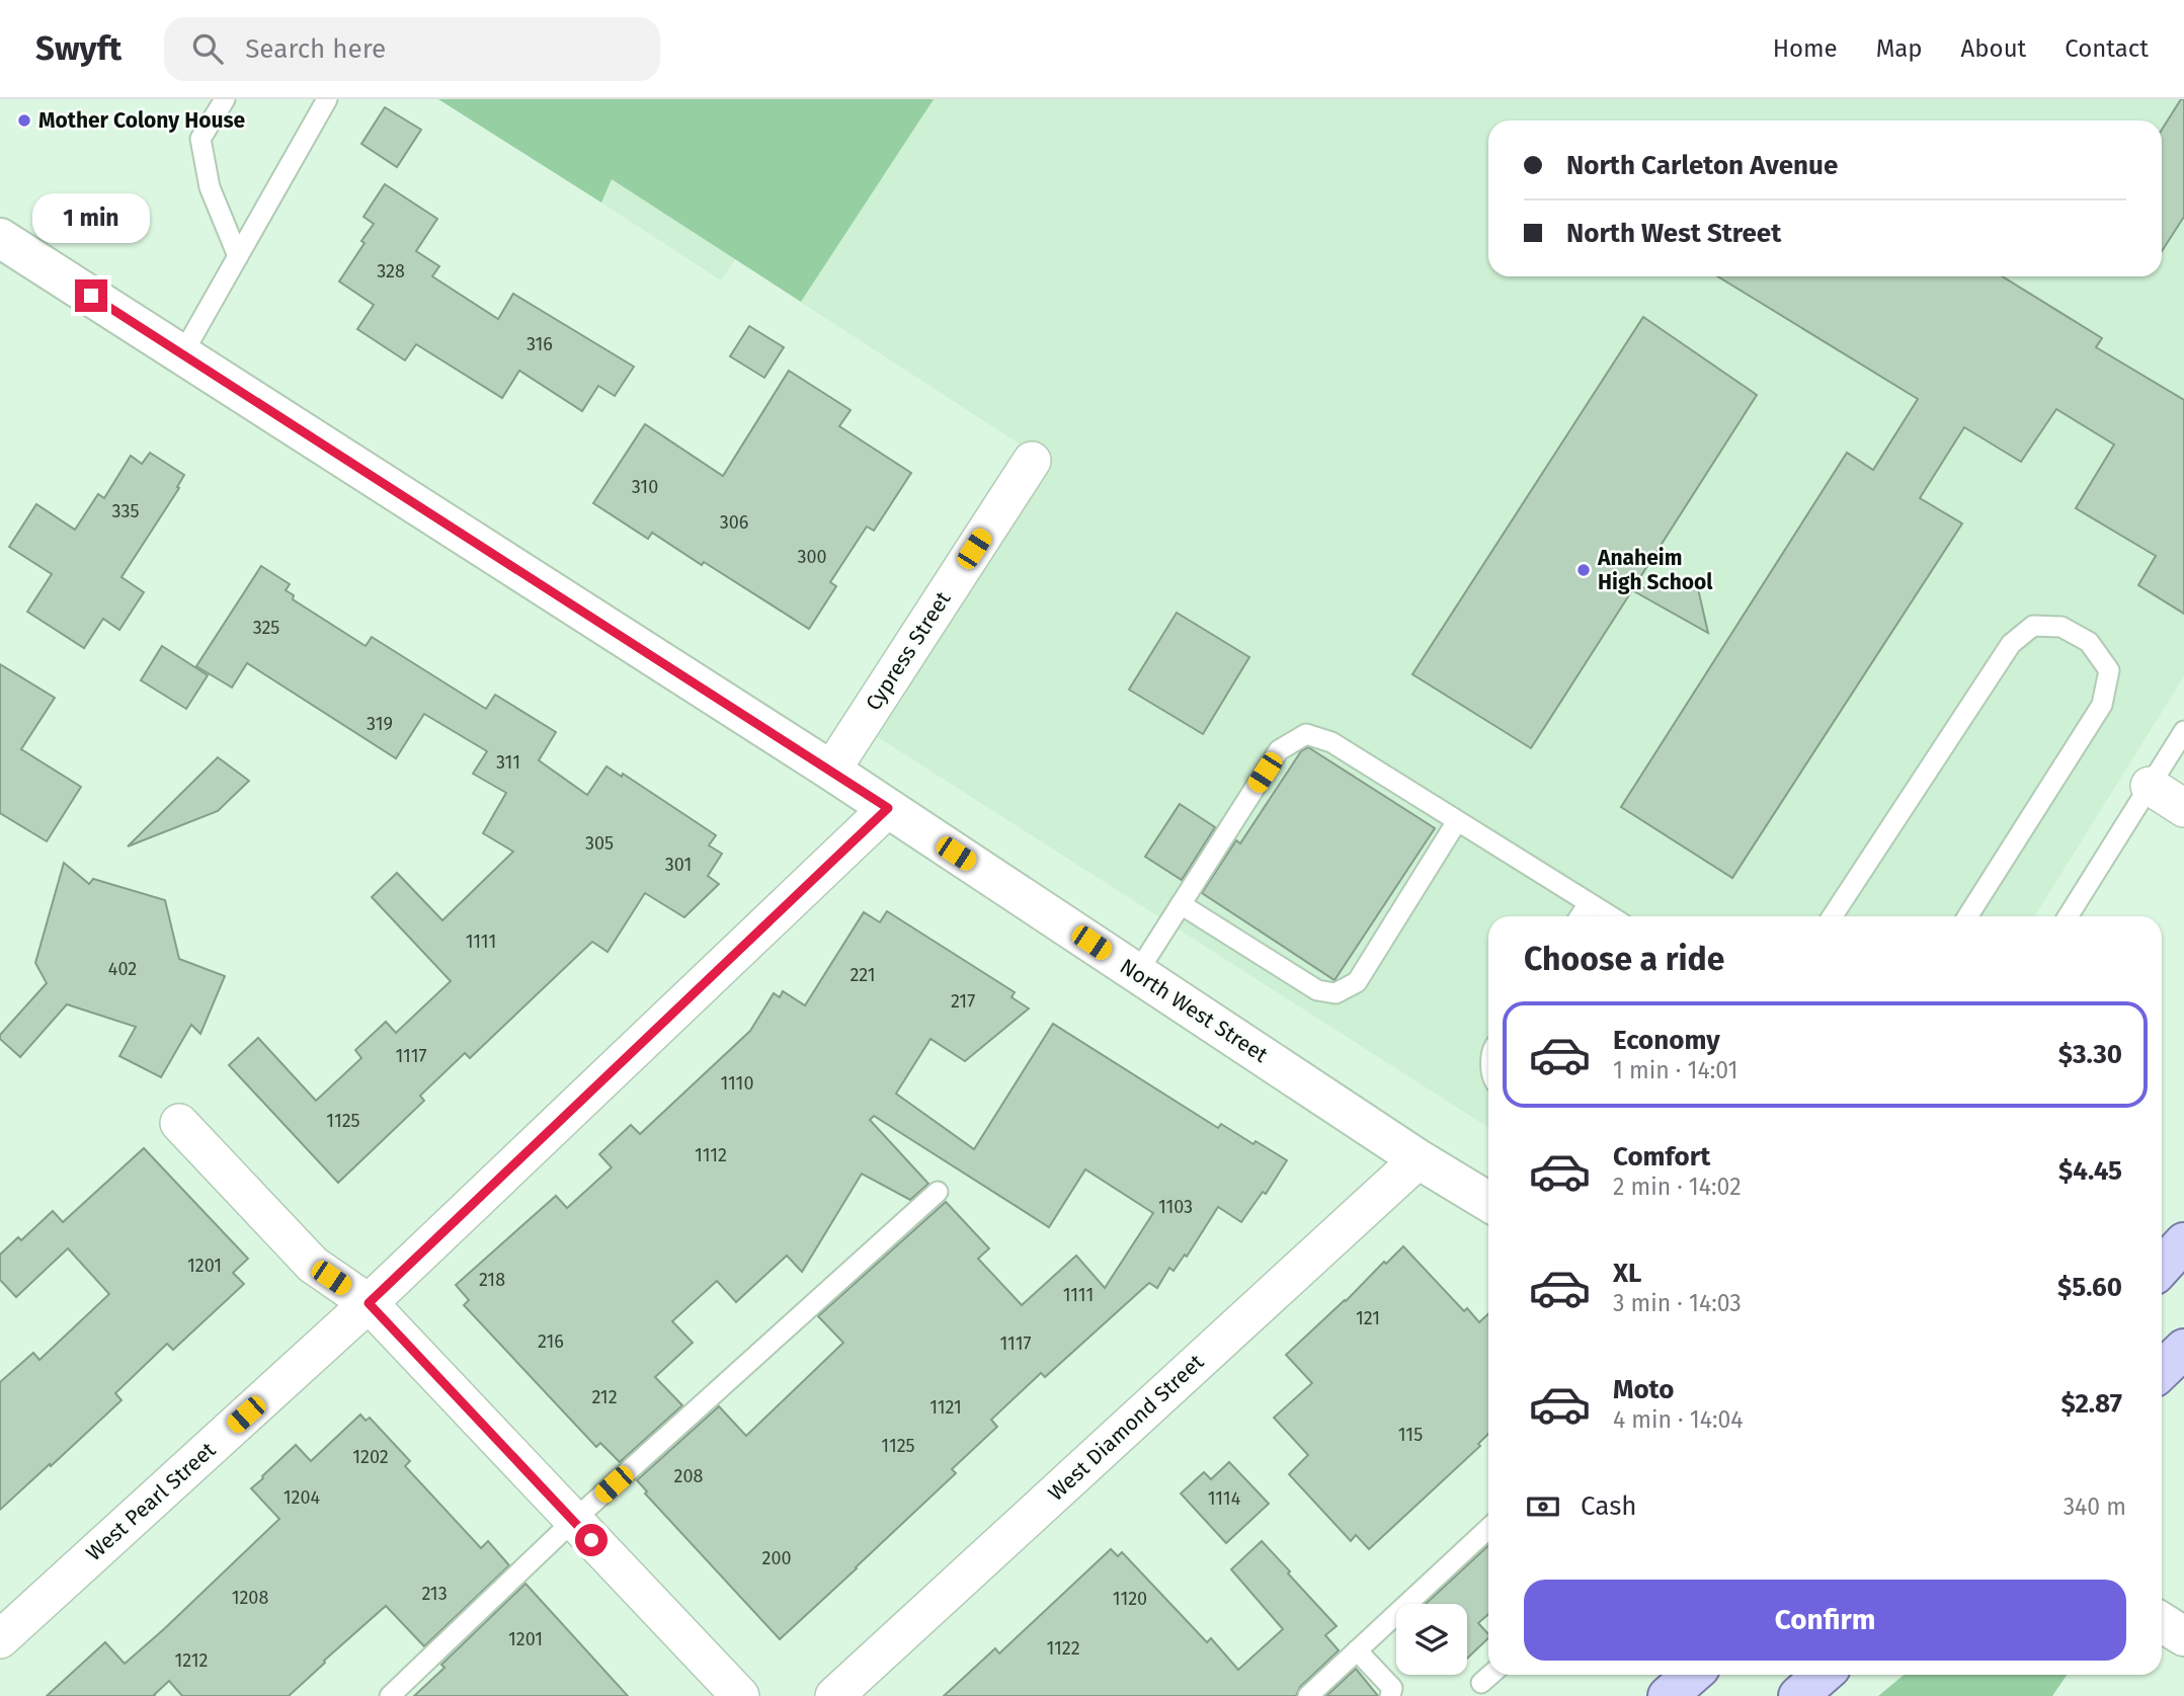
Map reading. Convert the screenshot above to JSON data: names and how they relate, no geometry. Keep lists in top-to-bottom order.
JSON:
{
  "streets": {
    "street": [
      "Cypress Street",
      "North West Street",
      "West Diamond Street",
      "West Pearl Street"
    ]
  },
  "crossings": [
    ["Cypress Street", "North West Street"],
    ["North West Street", "West Diamond Street"],
    ["North West Street", "West Pearl Street"]
  ],
  "places": ["Mother Colony House", "Anaheim High School"],
  "house_numbers": [
    "328",
    "316",
    "310",
    "335",
    "306",
    "300",
    "325",
    "319",
    "311",
    "305",
    "301",
    "1111",
    "402",
    "221",
    "217",
    "1117",
    "1110",
    "1125",
    "1112",
    "1103",
    "1201",
    "218",
    "1111",
    "121",
    "216",
    "1117",
    "212",
    "1121",
    "115",
    "1125",
    "1202",
    "208",
    "1204",
    "1114",
    "200",
    "213",
    "1208",
    "1120",
    "1201",
    "1122",
    "1212"
  ],
  "page": {
    "header": "Swyft",
    "search": "Search here",
    "nav": [
      "Home",
      "Map",
      "About",
      "Contact"
    ],
    "banner": ["North Carleton Avenue", "North West Street"],
    "bubble": "1 min",
    "heading": "Choose a ride",
    "list": [
      {
        "name": "Economy",
        "note": "1 min · 14:01",
        "value": "$3.30"
      },
      {
        "name": "Comfort",
        "note": "2 min · 14:02",
        "value": "$4.45"
      },
      {
        "name": "XL",
        "note": "3 min · 14:03",
        "value": "$5.60"
      },
      {
        "name": "Moto",
        "note": "4 min · 14:04",
        "value": "$2.87"
      }
    ],
    "pay": ["Cash", "340 m"],
    "buttons": "Confirm"
  }
}
